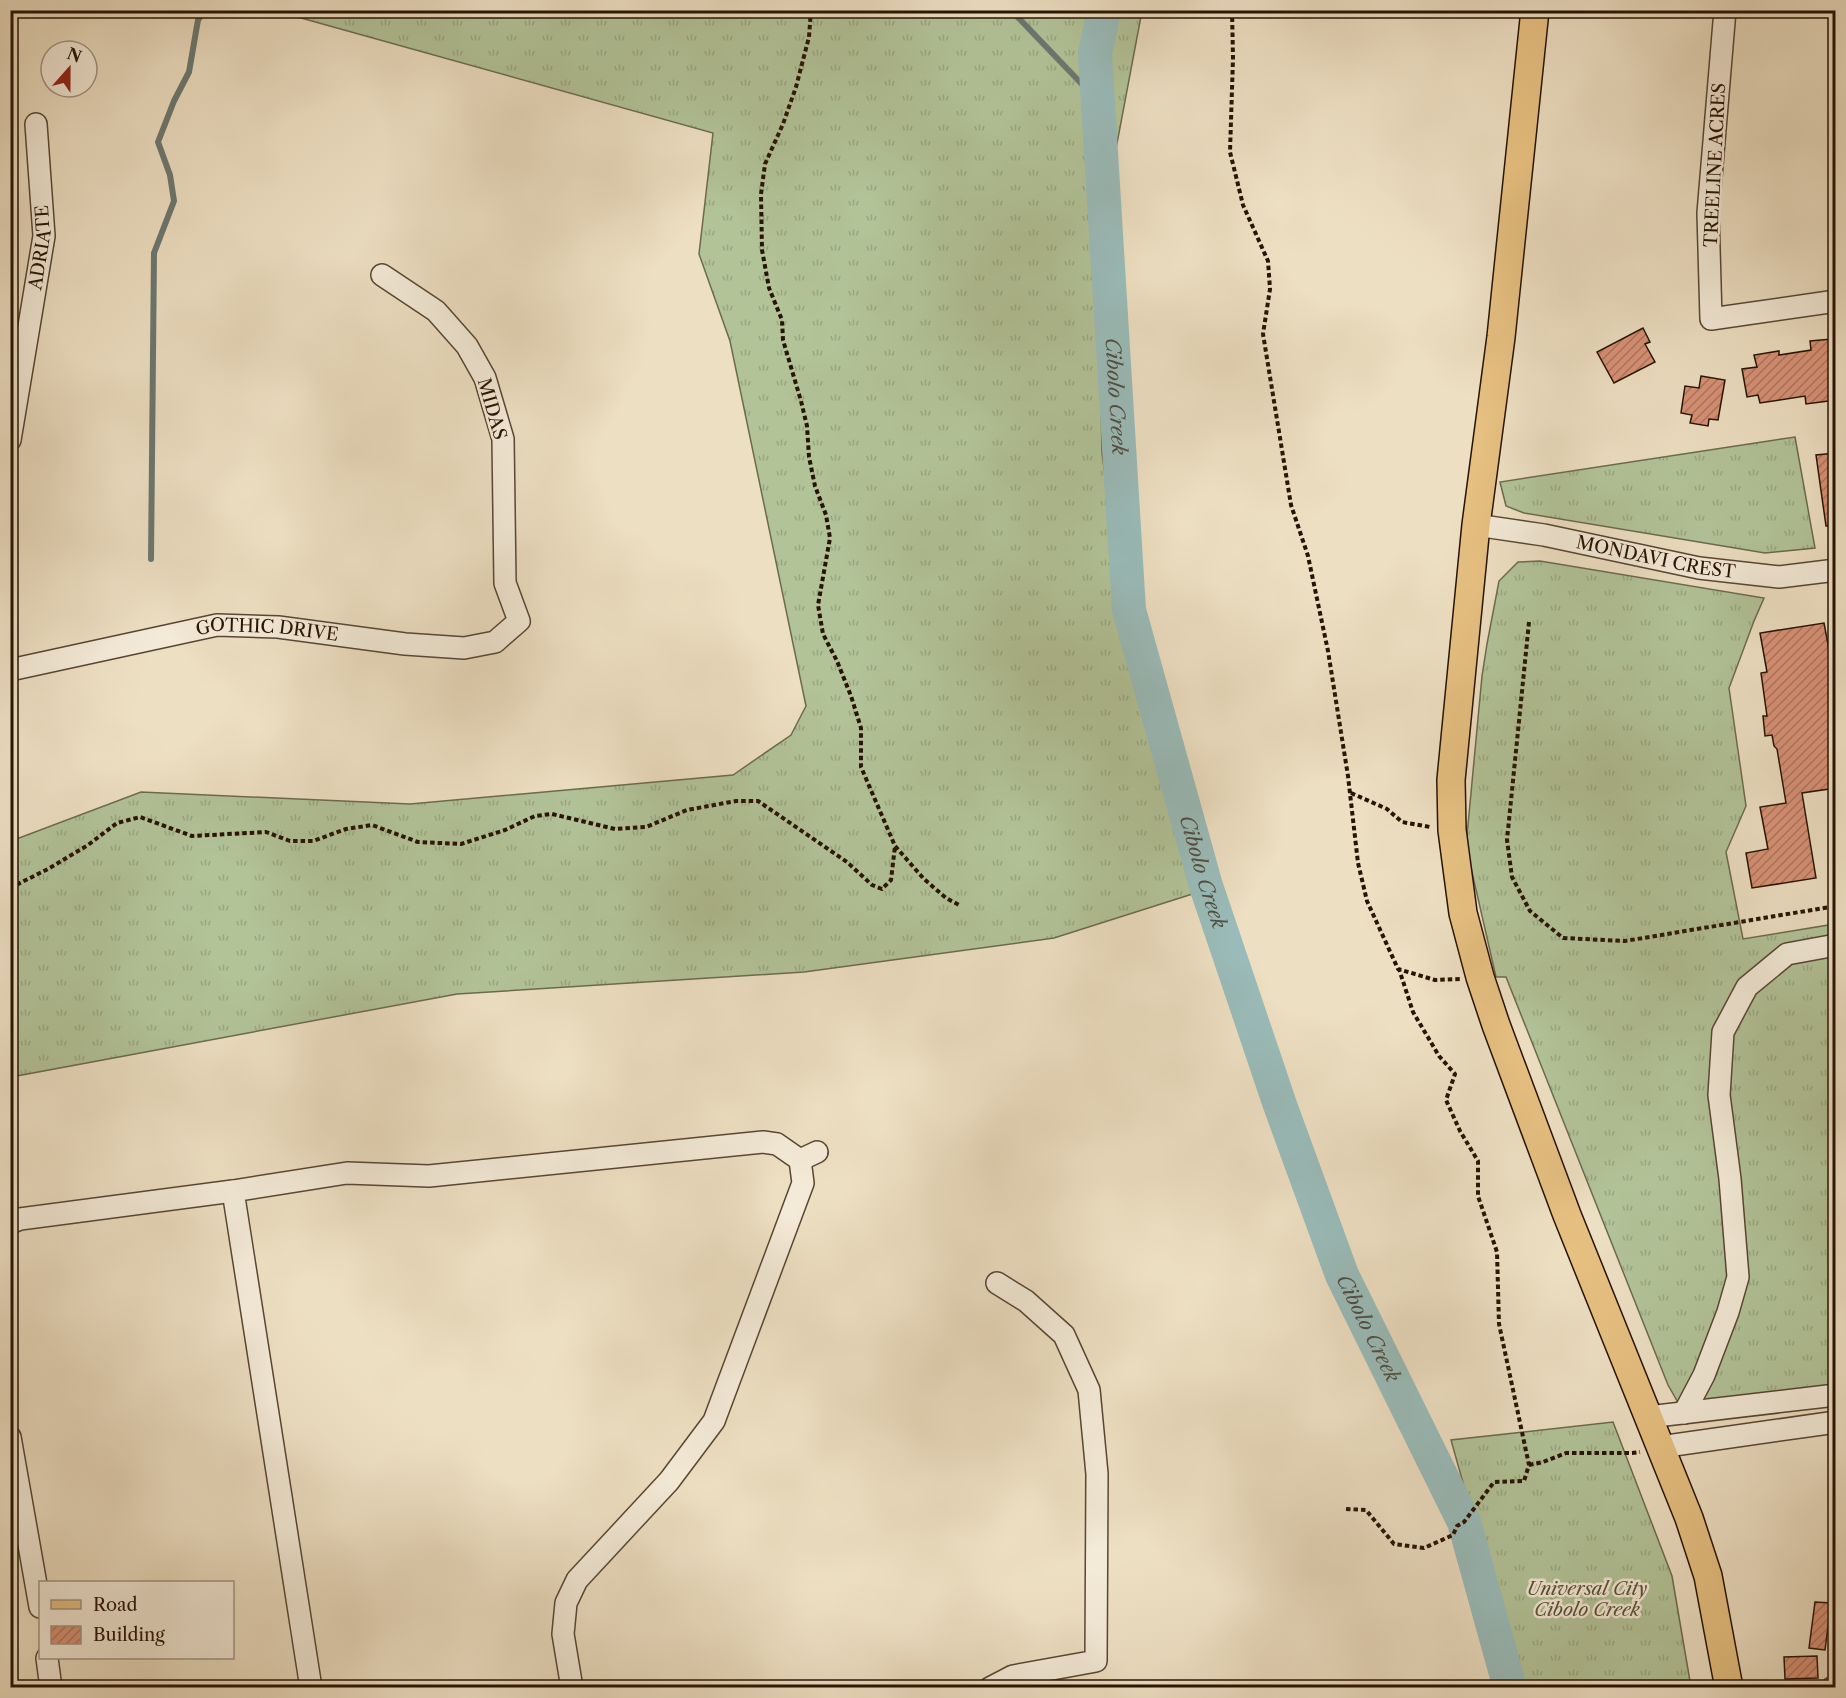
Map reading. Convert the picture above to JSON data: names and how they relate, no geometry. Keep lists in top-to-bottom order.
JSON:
{
  "streets": {
    "street": [
      "TREELINE ACRES",
      "ADRIATE",
      "MIDAS",
      "MONDAVI CREST",
      "GOTHIC DRIVE"
    ]
  },
  "crossings": [
    ["MIDAS", "GOTHIC DRIVE"]
  ],
  "water": ["Cibolo Creek"],
  "parks": ["Universal City Cibolo Creek"],
  "legend": ["Road", "Building"],
  "north": "top"
}
